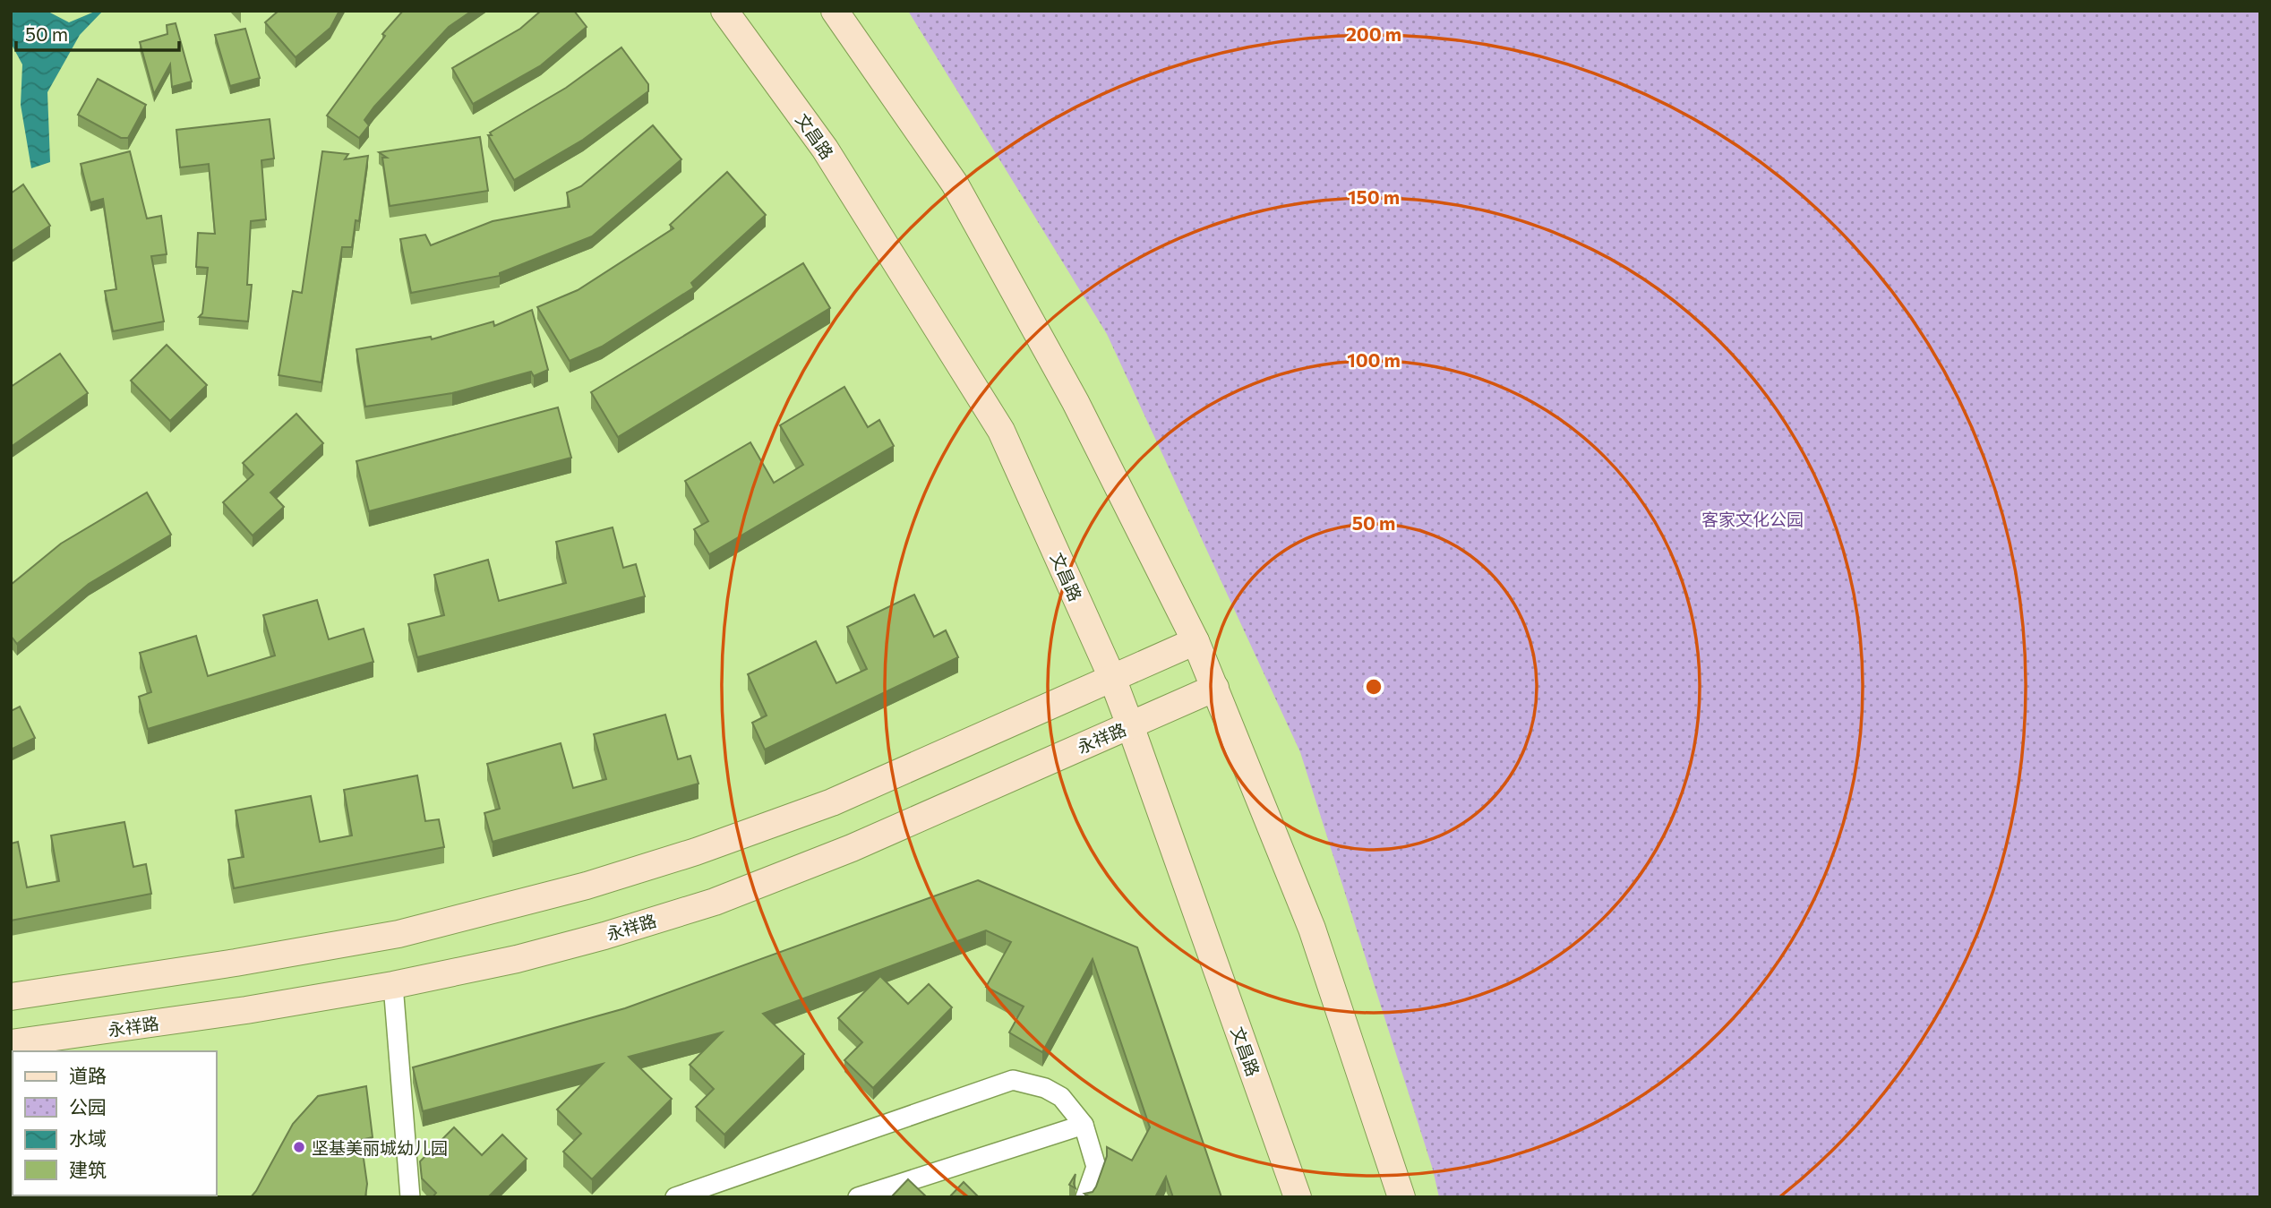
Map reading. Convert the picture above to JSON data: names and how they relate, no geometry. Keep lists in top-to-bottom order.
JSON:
{
  "streets": {
    "street": ["文昌路", "永祥路"]
  },
  "crossings": [
    ["文昌路", "永祥路"]
  ],
  "parks": ["客家文化公园"],
  "places": ["坚基美丽城幼儿园"],
  "legend": [
    "道路",
    "公园",
    "水域",
    "建筑"
  ],
  "scale_bar": "50 m",
  "rings": [
    "200 m",
    "150 m",
    "100 m",
    "50 m"
  ]
}
